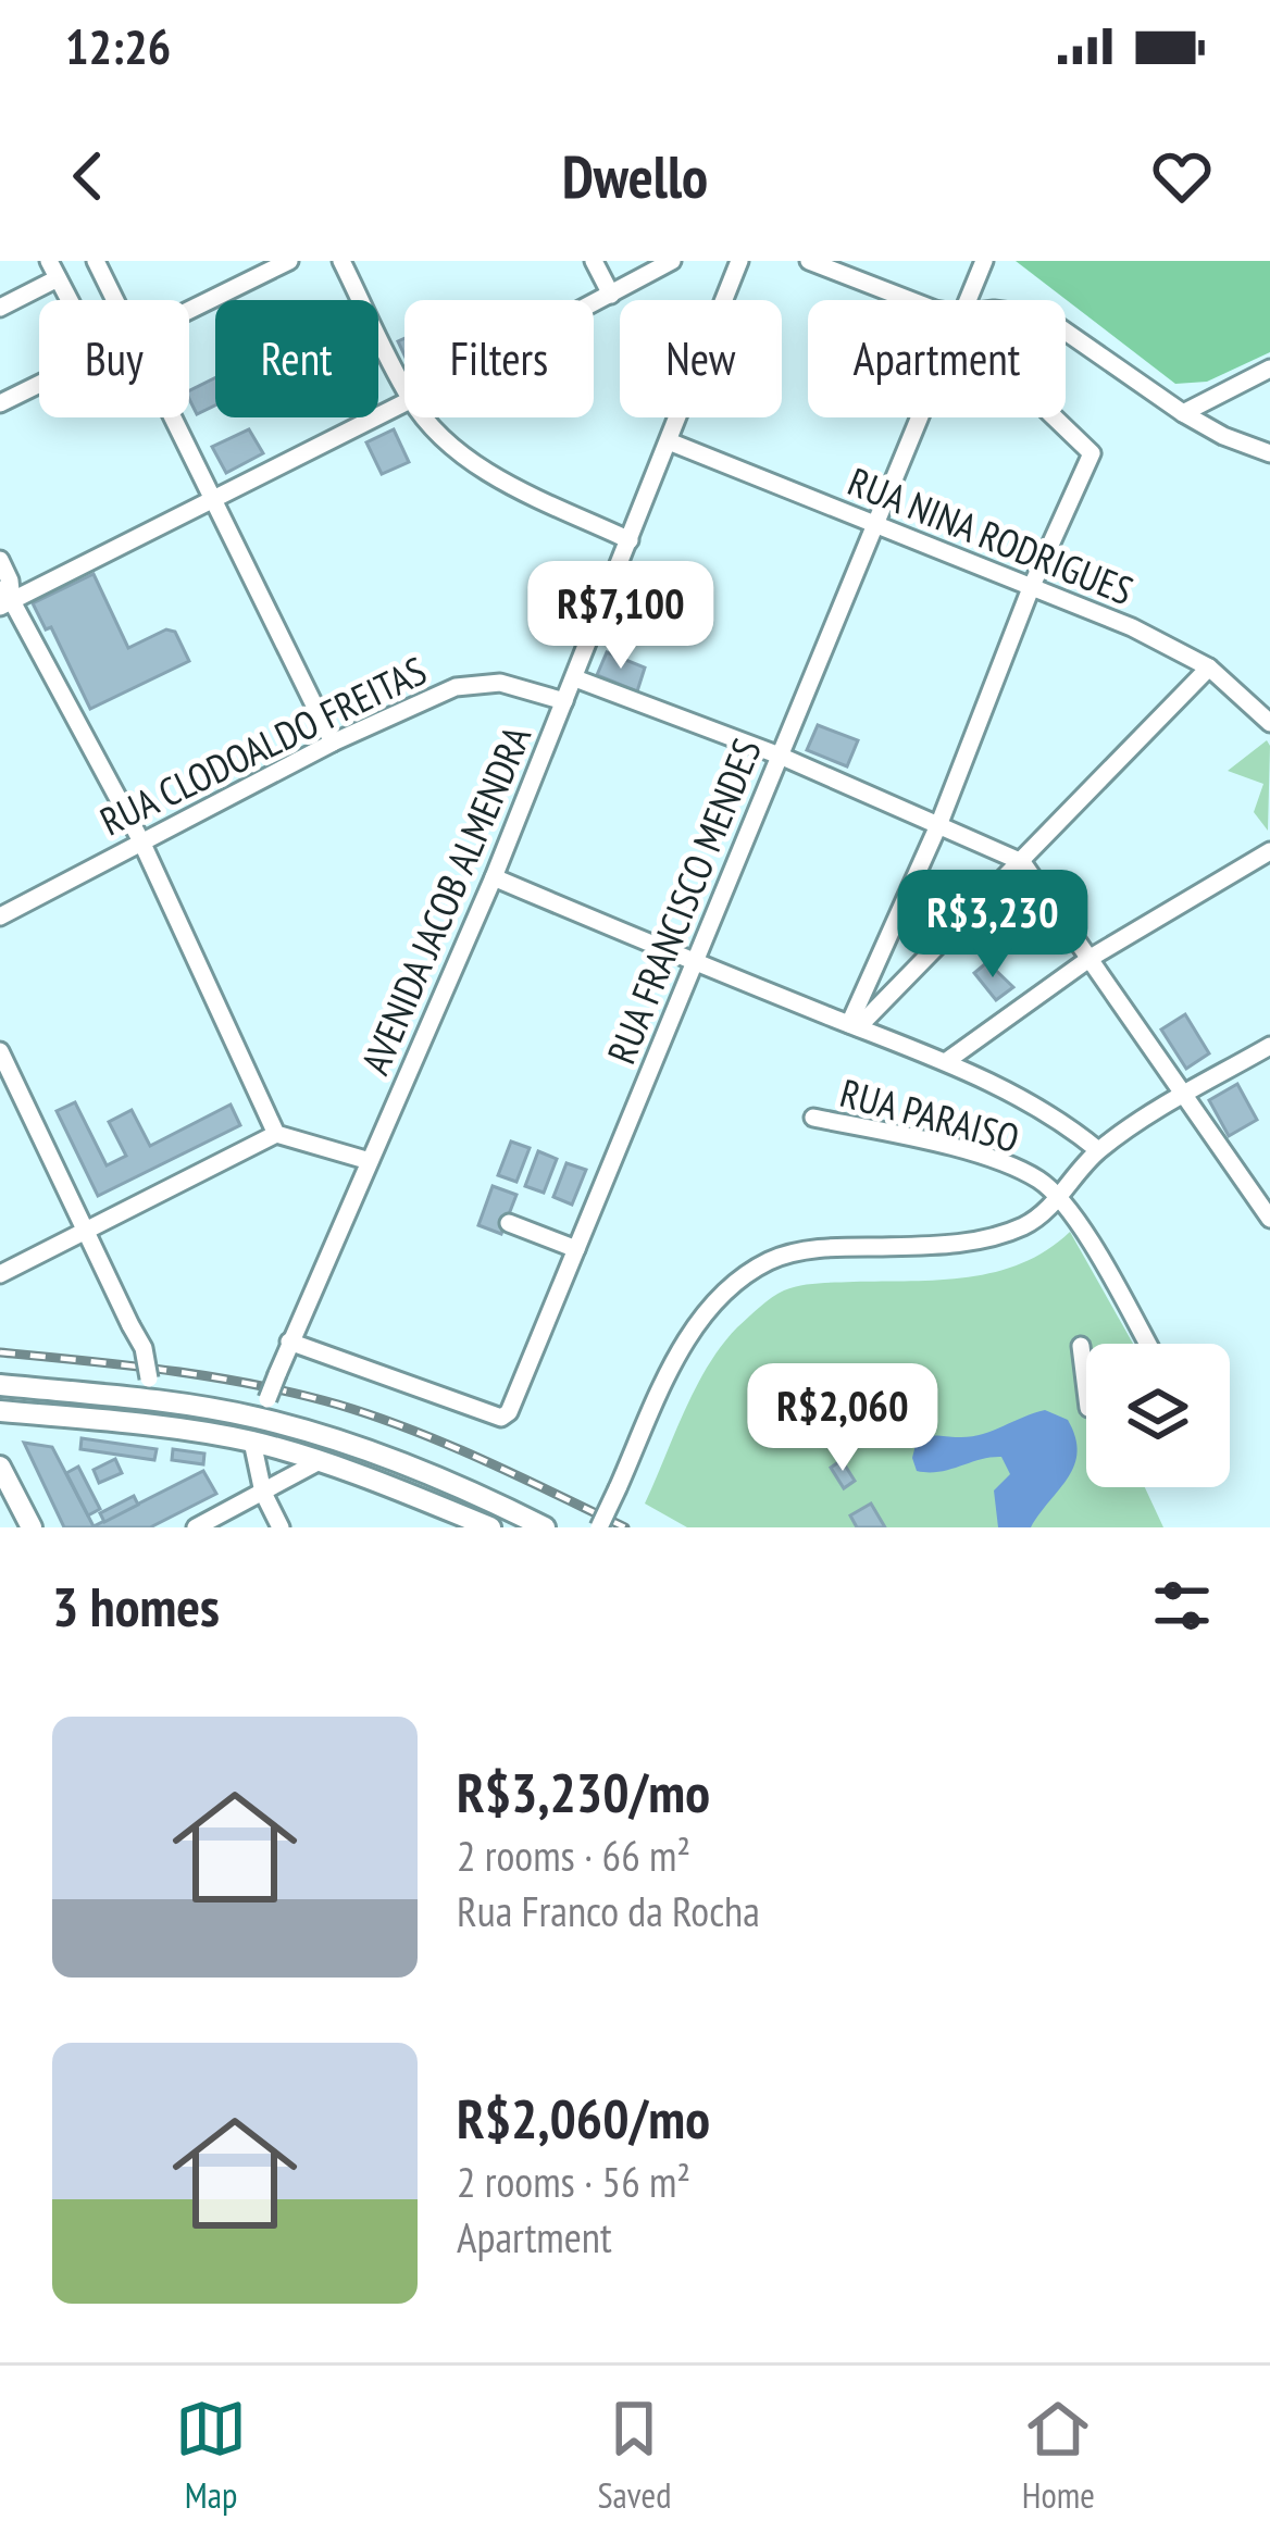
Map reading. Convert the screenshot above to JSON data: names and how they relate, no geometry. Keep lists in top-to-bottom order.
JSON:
{
  "streets": {
    "street": [
      "RUA NINA RODRIGUES",
      "RUA CLODOALDO FREITAS",
      "AVENIDA JACOB ALMENDRA",
      "RUA FRANCISCO MENDES",
      "RUA PARAISO"
    ]
  },
  "crossings": [
    ["RUA NINA RODRIGUES", "AVENIDA JACOB ALMENDRA"],
    ["RUA NINA RODRIGUES", "RUA FRANCISCO MENDES"],
    ["RUA CLODOALDO FREITAS", "AVENIDA JACOB ALMENDRA"],
    ["AVENIDA JACOB ALMENDRA", "RUA FRANCISCO MENDES"]
  ],
  "page": {
    "status": "12:26",
    "header": "Dwello",
    "chip": [
      "Buy",
      "Rent",
      "Filters",
      "New",
      "Apartment"
    ],
    "price": ["R$7,100", "R$3,230", "R$2,060"],
    "heading": "3 homes",
    "list": [
      {
        "name": "R$3,230/mo",
        "note": "2 rooms · 66 m² · Rua Franco da Rocha"
      },
      {
        "name": "R$2,060/mo",
        "note": "2 rooms · 56 m² · Apartment"
      }
    ],
    "tabs": ["Map", "Saved", "Home"]
  }
}
